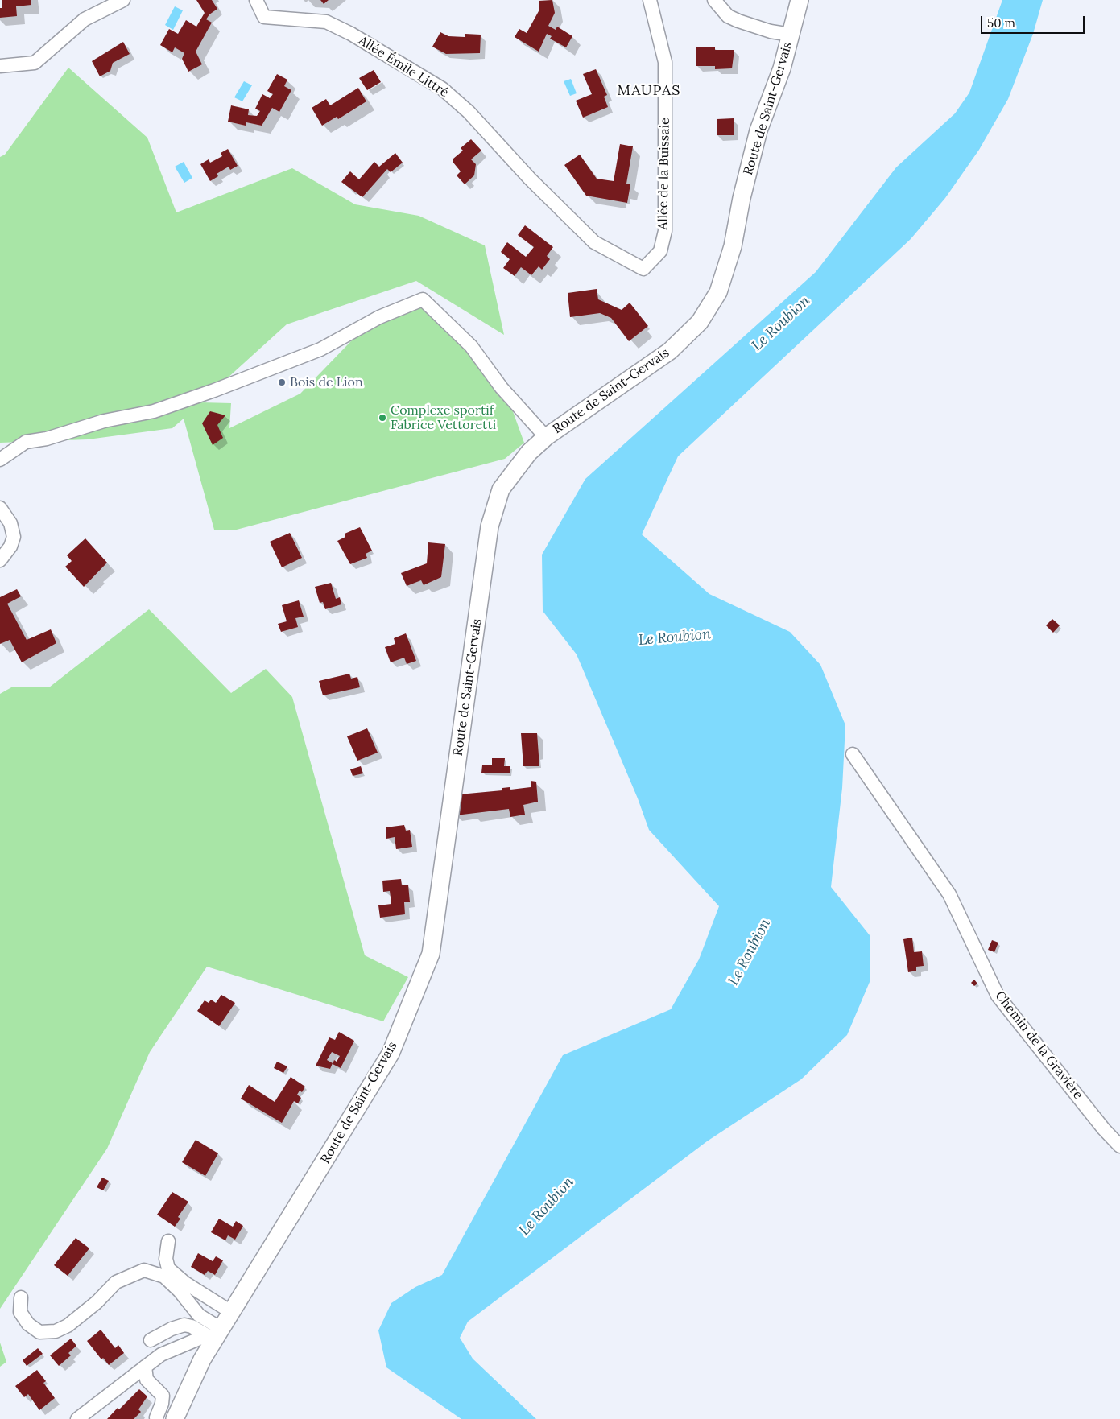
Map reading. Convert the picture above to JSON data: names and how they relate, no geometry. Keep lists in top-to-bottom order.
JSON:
{
  "streets": {
    "street": [
      "Allée Émile Littré",
      "Route de Saint-Gervais",
      "Allée de la Buissaie",
      "Chemin de la Gravière"
    ]
  },
  "crossings": [
    ["Allée Émile Littré", "Allée de la Buissaie"]
  ],
  "districts": ["MAUPAS"],
  "water": ["Le Roubion"],
  "places": ["Bois de Lion", "Complexe sportif Fabrice Vettoretti"],
  "scale_bar": "50 m"
}
